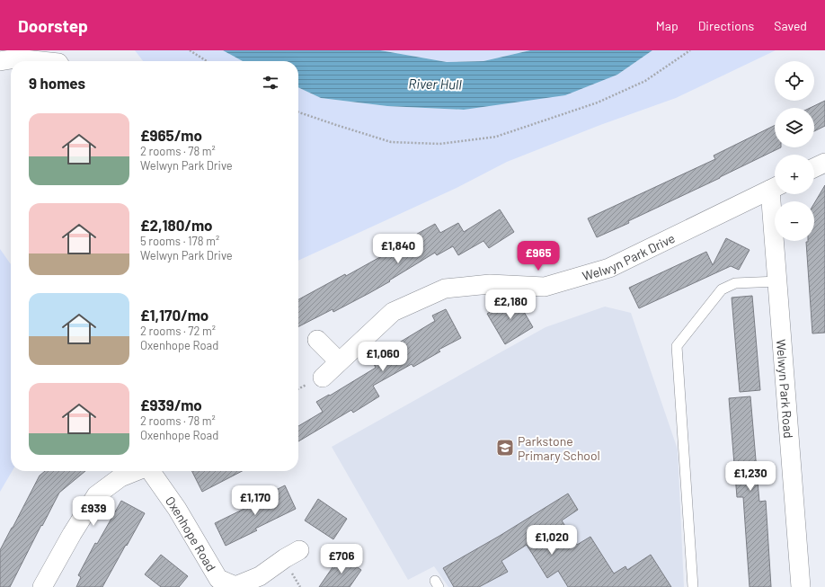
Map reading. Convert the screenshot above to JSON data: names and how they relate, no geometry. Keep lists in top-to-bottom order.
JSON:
{
  "streets": {
    "street": ["Welwyn Park Drive", "Welwyn Park Road", "Oxenhope Road"]
  },
  "water": ["River Hull"],
  "places": {
    "school or university": ["Parkstone Primary School"]
  },
  "page": {
    "header": "Doorstep",
    "nav": ["Map", "Directions", "Saved"],
    "map_buttons": ["+", "−"],
    "heading": "9 homes",
    "list": [
      {
        "name": "£965/mo",
        "note": "2 rooms · 78 m² · Welwyn Park Drive"
      },
      {
        "name": "£2,180/mo",
        "note": "5 rooms · 178 m² · Welwyn Park Drive"
      },
      {
        "name": "£1,170/mo",
        "note": "2 rooms · 72 m² · Oxenhope Road"
      },
      {
        "name": "£939/mo",
        "note": "2 rooms · 78 m² · Oxenhope Road"
      }
    ],
    "price": [
      "£1,840",
      "£965",
      "£2,180",
      "£1,060",
      "£1,230",
      "£1,170",
      "£939",
      "£1,020",
      "£706"
    ]
  }
}
